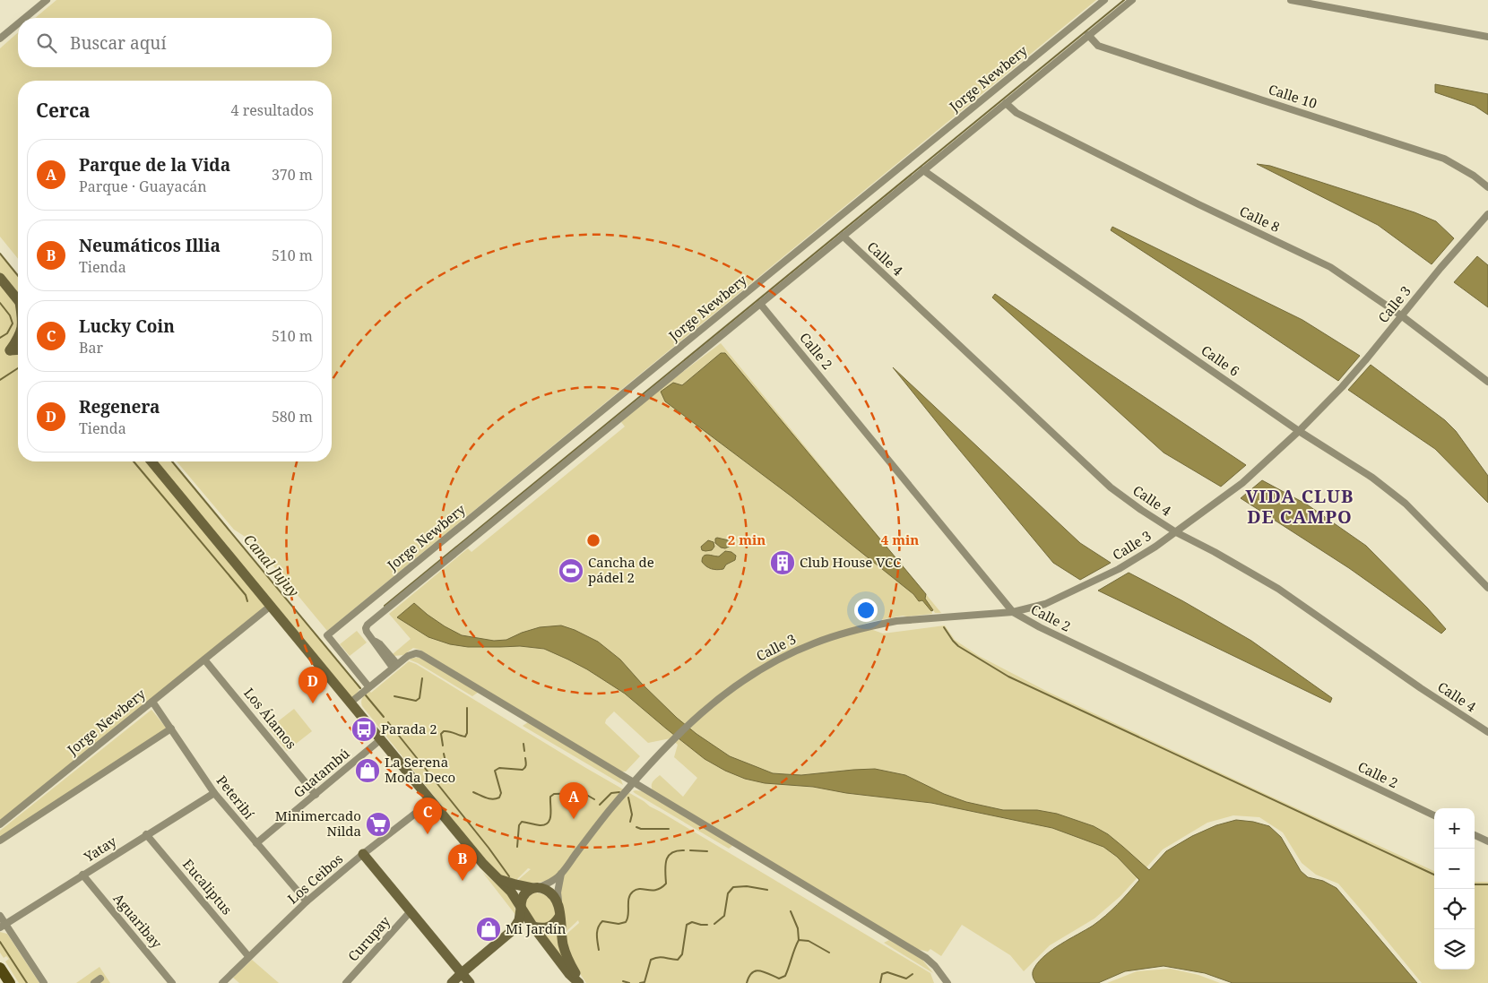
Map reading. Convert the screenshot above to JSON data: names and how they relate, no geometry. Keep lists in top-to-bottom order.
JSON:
{
  "streets": {
    "street": [
      "Jorge Newbery",
      "Calle 10",
      "Calle 8",
      "Calle 4",
      "Calle 3",
      "Calle 2",
      "Calle 6",
      "Los Álamos",
      "Guatambú",
      "Peteribí",
      "Yatay",
      "Los Ceibos",
      "Eucaliptus",
      "Aguaribay",
      "Curupay"
    ]
  },
  "crossings": [
    ["Jorge Newbery", "Los Álamos"],
    ["Jorge Newbery", "Peteribí"],
    ["Calle 8", "Calle 3"],
    ["Calle 4", "Calle 3"],
    ["Calle 3", "Calle 2"],
    ["Calle 3", "Calle 6"],
    ["Los Álamos", "Guatambú"],
    ["Guatambú", "Peteribí"],
    ["Peteribí", "Yatay"],
    ["Peteribí", "Los Ceibos"],
    ["Yatay", "Eucaliptus"],
    ["Yatay", "Aguaribay"],
    ["Los Ceibos", "Eucaliptus"]
  ],
  "districts": ["VIDA CLUB DE CAMPO"],
  "water": ["Canal Jujuy"],
  "places": {
    "building": ["Club House VCC"],
    "sports": ["Cancha de pádel 2"],
    "bus stop": ["Parada 2"],
    "shop": ["La Serena Moda Deco", "Mi Jardín"],
    "supermarket": ["Minimercado Nilda"]
  },
  "page": {
    "search": "Buscar aquí",
    "heading": ["Cerca", "4 resultados"],
    "list": [
      {
        "mark": "A",
        "name": "Parque de la Vida",
        "note": "Parque · Guayacán",
        "value": "370 m"
      },
      {
        "mark": "B",
        "name": "Neumáticos Illia",
        "note": "Tienda",
        "value": "510 m"
      },
      {
        "mark": "C",
        "name": "Lucky Coin",
        "note": "Bar",
        "value": "510 m"
      },
      {
        "mark": "D",
        "name": "Regenera",
        "note": "Tienda",
        "value": "580 m"
      }
    ],
    "pins": [
      "D",
      "A",
      "C",
      "B"
    ],
    "map_buttons": ["+", "−"]
  },
  "rings": ["2 min", "4 min"]
}
